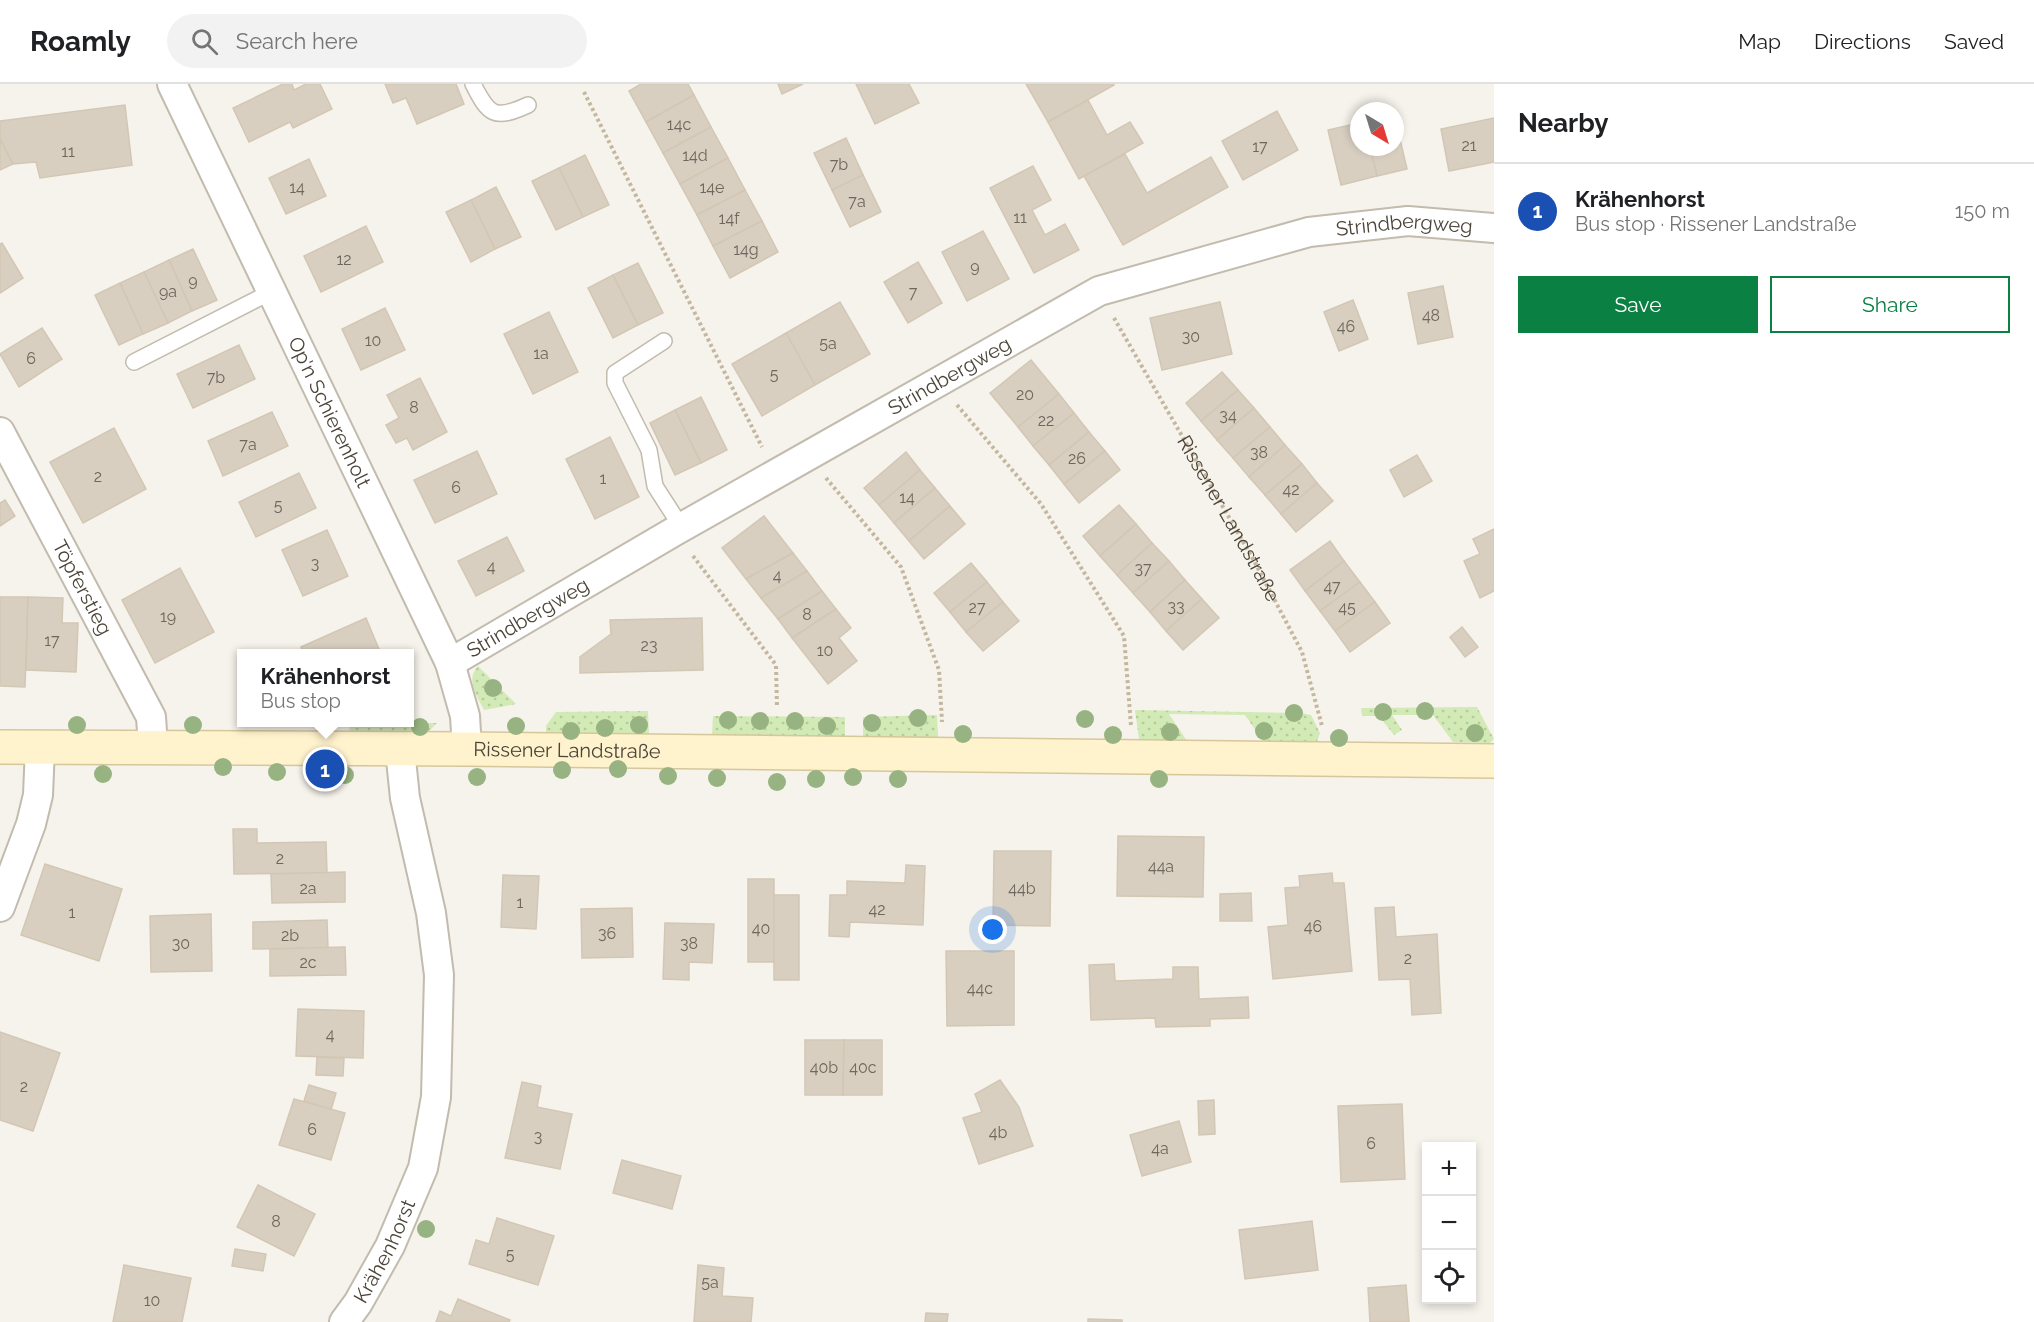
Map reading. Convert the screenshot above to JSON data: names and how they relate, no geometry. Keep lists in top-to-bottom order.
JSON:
{
  "streets": {
    "main road": ["Rissener Landstraße"],
    "street": [
      "Strindbergweg",
      "Op'n Schierenholt",
      "Töpferstieg",
      "Krähenhorst"
    ]
  },
  "crossings": [
    ["Strindbergweg", "Op'n Schierenholt"],
    ["Strindbergweg", "Rissener Landstraße"],
    ["Op'n Schierenholt", "Rissener Landstraße"],
    ["Rissener Landstraße", "Töpferstieg"],
    ["Rissener Landstraße", "Krähenhorst"]
  ],
  "house_numbers": [
    "14c",
    "21",
    "17",
    "11",
    "14d",
    "7b",
    "14",
    "14e",
    "7a",
    "11",
    "14f",
    "14g",
    "12",
    "9",
    "9",
    "9a",
    "7",
    "48",
    "46",
    "30",
    "10",
    "5a",
    "1a",
    "6",
    "5",
    "7b",
    "20",
    "8",
    "34",
    "22",
    "7a",
    "38",
    "26",
    "2",
    "1",
    "6",
    "42",
    "14",
    "5",
    "3",
    "4",
    "37",
    "4",
    "47",
    "33",
    "27",
    "45",
    "8",
    "19",
    "17",
    "23",
    "10",
    "2",
    "44a",
    "2a",
    "44b",
    "1",
    "42",
    "1",
    "46",
    "40",
    "36",
    "2b",
    "30",
    "38",
    "2",
    "2c",
    "44c",
    "4",
    "40b",
    "40c",
    "2",
    "6",
    "4b",
    "3",
    "6",
    "4a",
    "8",
    "5",
    "5a",
    "10"
  ],
  "north": "bottom right",
  "page": {
    "header": "Roamly",
    "search": "Search here",
    "nav": ["Map", "Directions", "Saved"],
    "heading": "Nearby",
    "list": [
      {
        "mark": "1",
        "name": "Krähenhorst",
        "note": "Bus stop · Rissener Landstraße",
        "value": "150 m"
      }
    ],
    "buttons": ["Save", "Share"],
    "popup": ["Krähenhorst", "Bus stop"],
    "pins": "1",
    "map_buttons": ["+", "−"]
  }
}
